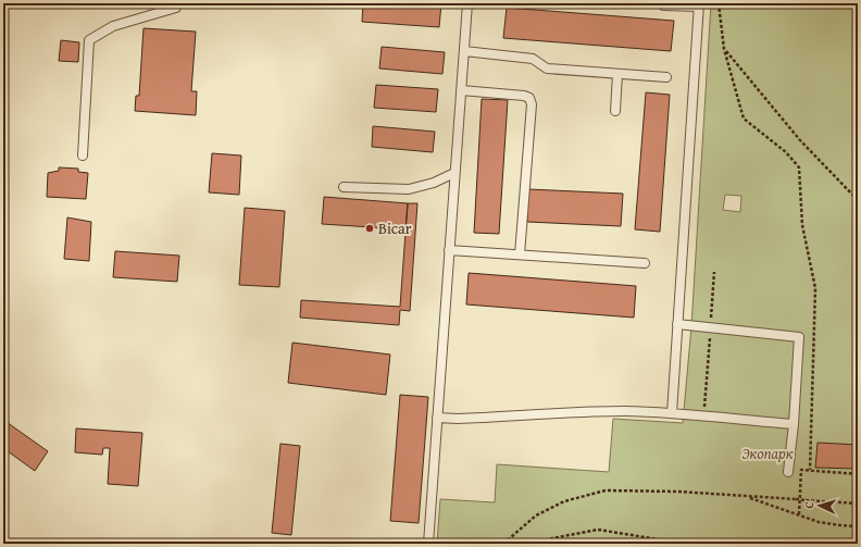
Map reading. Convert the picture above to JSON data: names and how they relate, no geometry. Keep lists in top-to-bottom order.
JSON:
{
  "parks": ["Экопарк"],
  "places": ["Bicar"],
  "north": "left"
}
